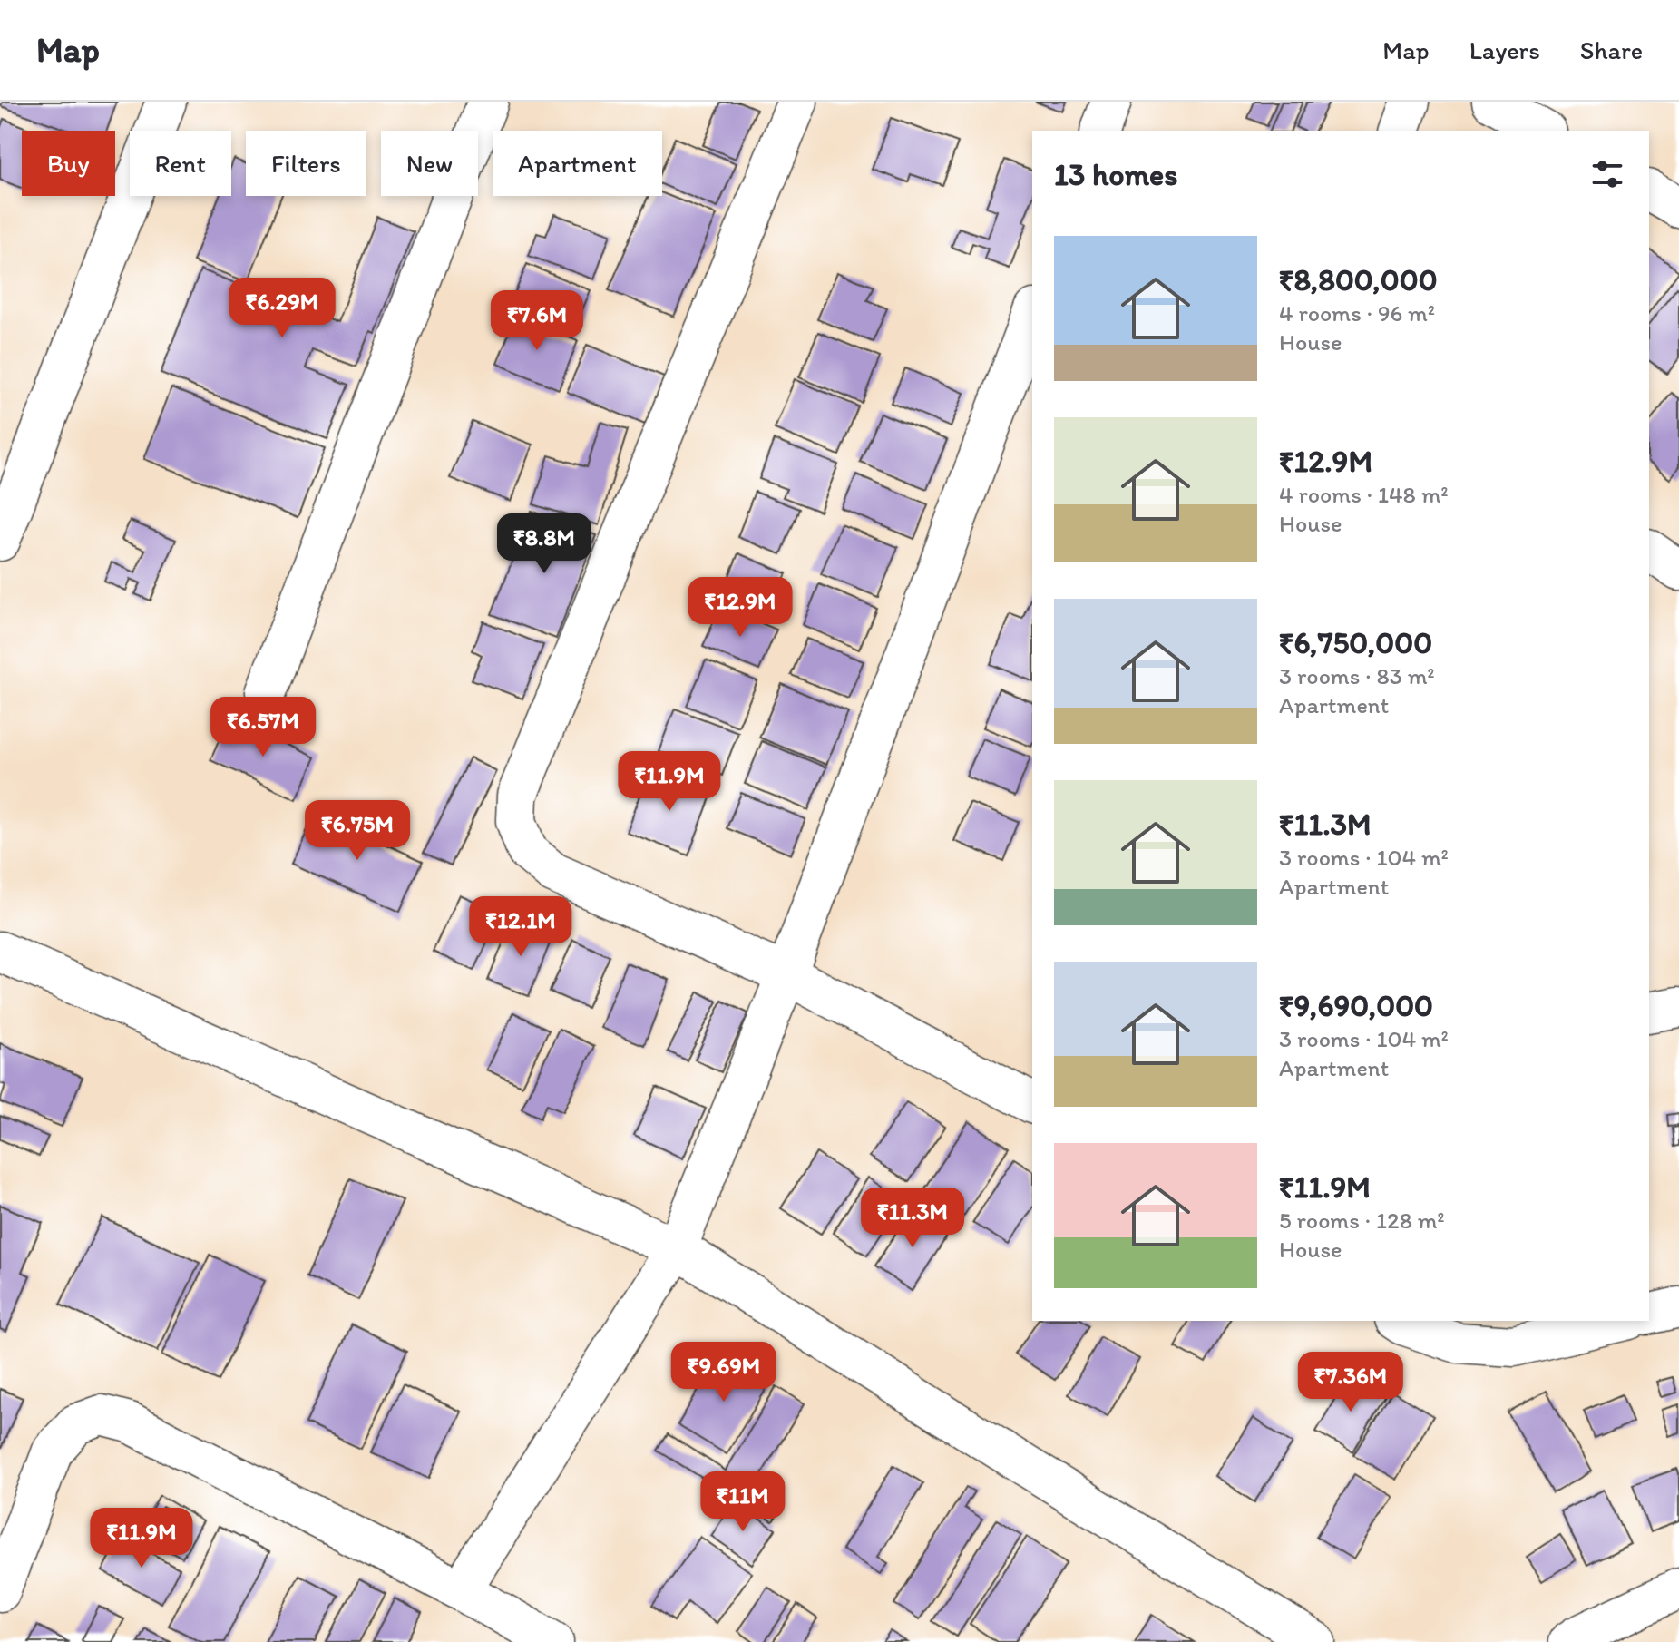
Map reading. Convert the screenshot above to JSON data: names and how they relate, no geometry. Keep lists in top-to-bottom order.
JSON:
{
  "page": {
    "header": "Map",
    "nav": ["Map", "Layers", "Share"],
    "chip": [
      "Buy",
      "Rent",
      "Filters",
      "New",
      "Apartment"
    ],
    "heading": "13 homes",
    "list": [
      {
        "name": "₹8,800,000",
        "note": "4 rooms · 96 m² · House"
      },
      {
        "name": "₹12.9M",
        "note": "4 rooms · 148 m² · House"
      },
      {
        "name": "₹6,750,000",
        "note": "3 rooms · 83 m² · Apartment"
      },
      {
        "name": "₹11.3M",
        "note": "3 rooms · 104 m² · Apartment"
      },
      {
        "name": "₹9,690,000",
        "note": "3 rooms · 104 m² · Apartment"
      },
      {
        "name": "₹11.9M",
        "note": "5 rooms · 128 m² · House"
      }
    ],
    "price": [
      "₹6.29M",
      "₹7.6M",
      "₹8.8M",
      "₹12.9M",
      "₹6.57M",
      "₹11.9M",
      "₹6.75M",
      "₹12.1M",
      "₹11.3M",
      "₹9.69M",
      "₹7.36M",
      "₹11M",
      "₹11.9M"
    ]
  }
}
